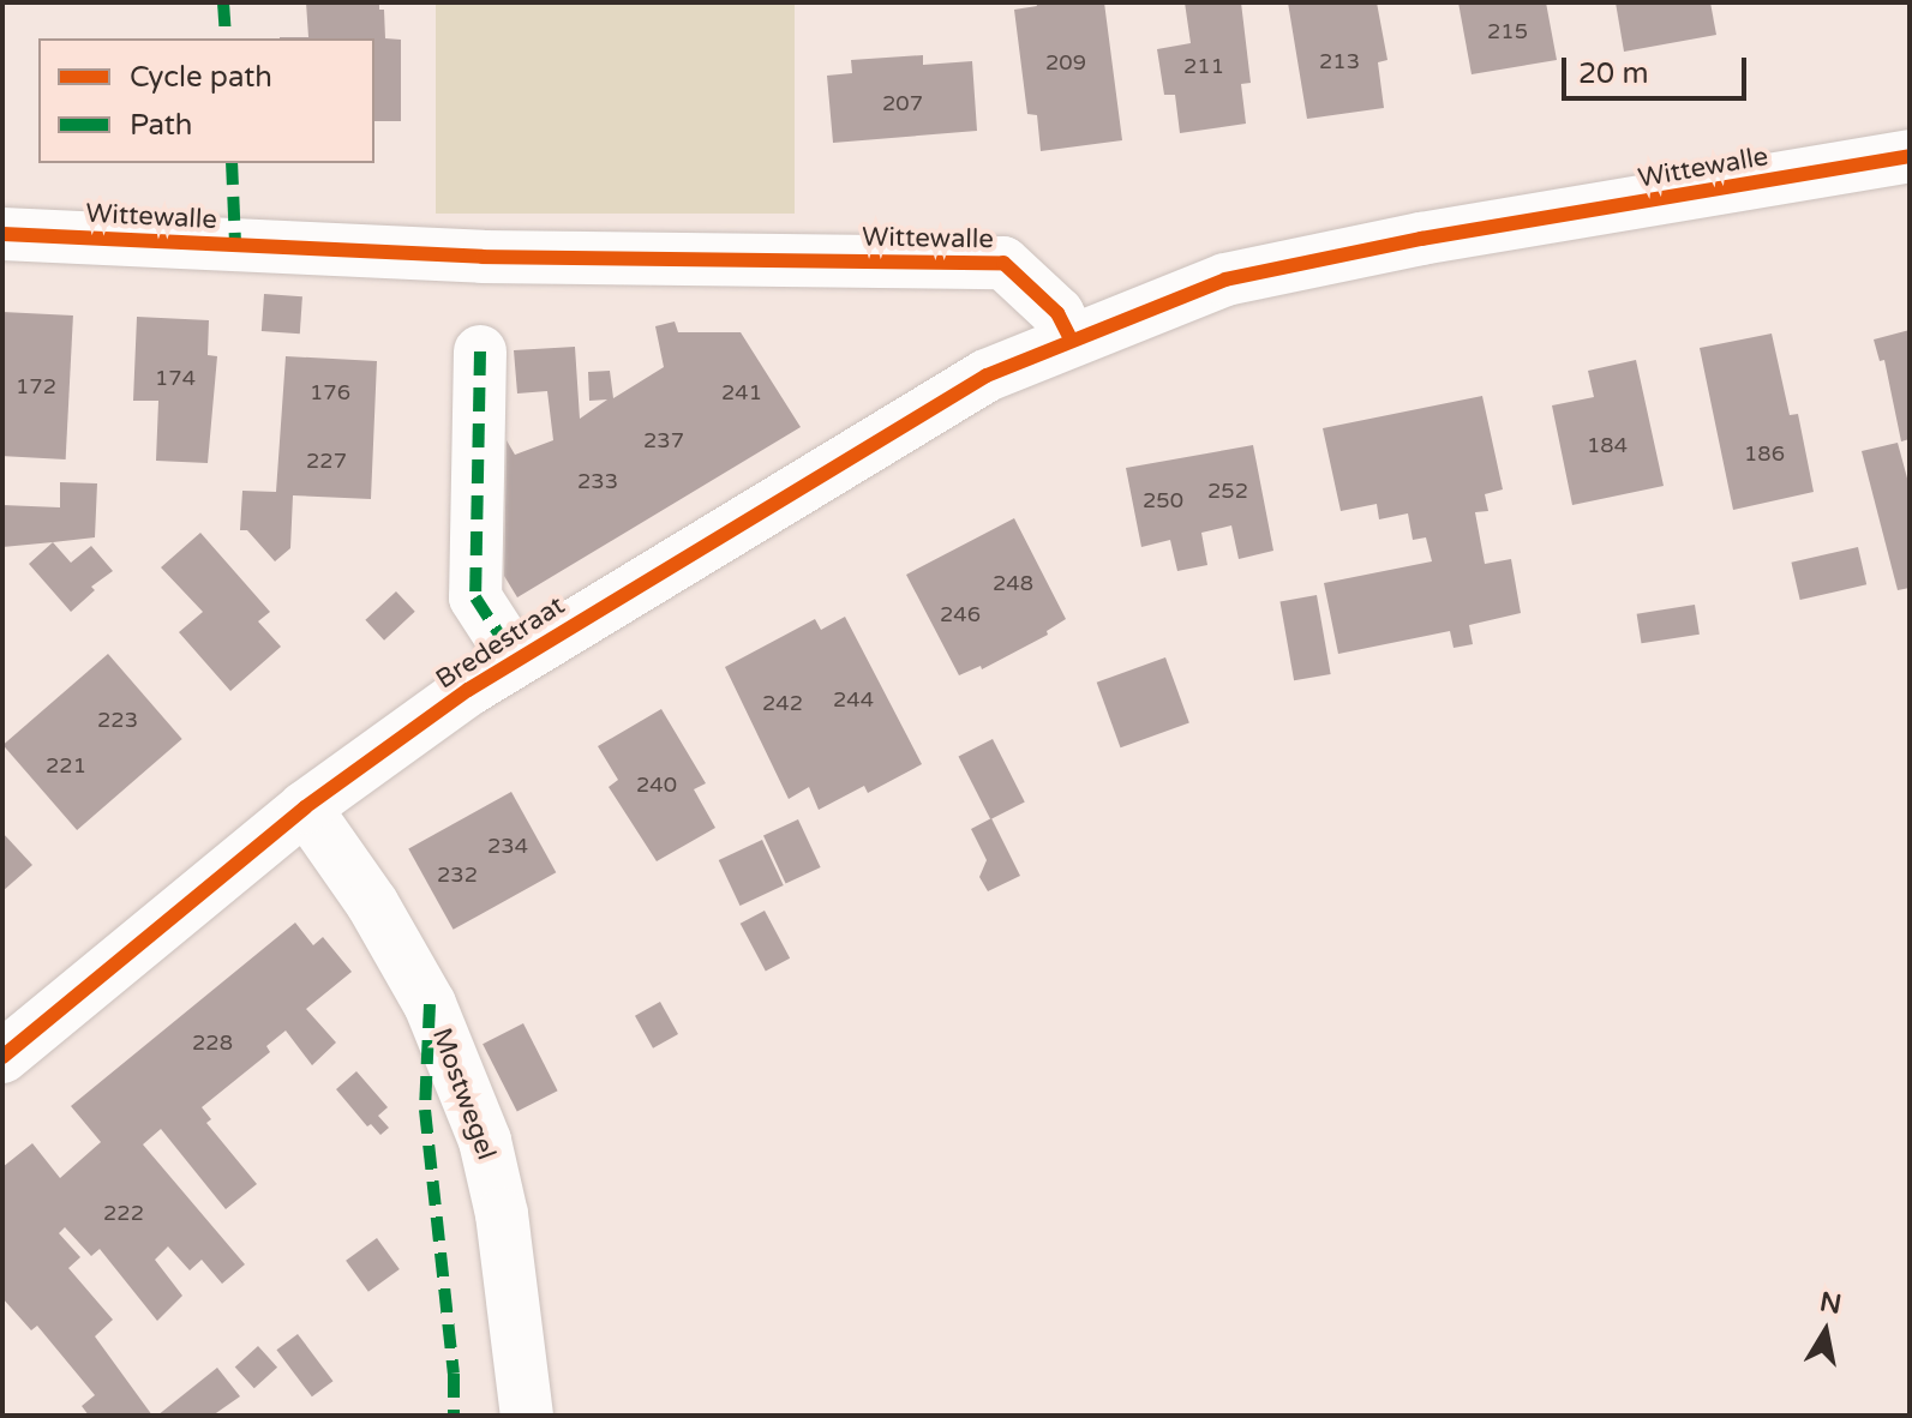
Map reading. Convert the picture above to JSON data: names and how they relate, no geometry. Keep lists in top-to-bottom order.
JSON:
{
  "streets": {
    "street": ["Wittewalle", "Bredestraat", "Mostwegel"]
  },
  "crossings": [
    ["Wittewalle", "Bredestraat"],
    ["Bredestraat", "Mostwegel"]
  ],
  "house_numbers": [
    "215",
    "213",
    "209",
    "211",
    "207",
    "174",
    "172",
    "176",
    "241",
    "237",
    "184",
    "186",
    "227",
    "233",
    "252",
    "250",
    "248",
    "246",
    "244",
    "242",
    "223",
    "221",
    "240",
    "234",
    "232",
    "228",
    "222"
  ],
  "legend": ["Cycle path", "Path"],
  "scale_bar": "20 m",
  "north": "top"
}
